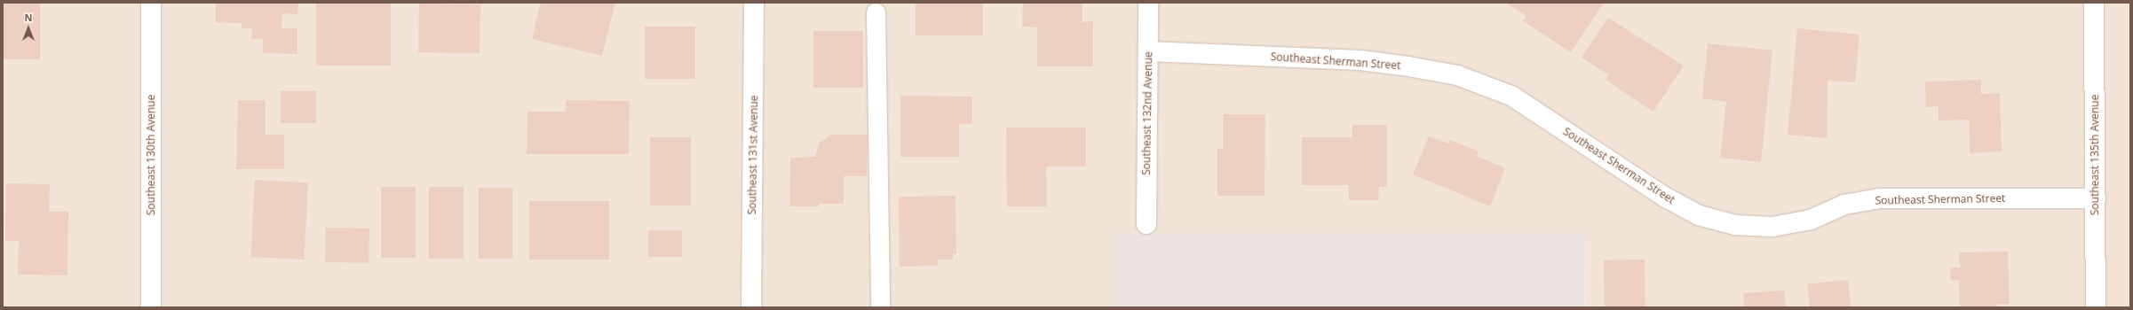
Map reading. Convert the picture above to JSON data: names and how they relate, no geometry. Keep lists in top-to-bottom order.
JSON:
{
  "streets": {
    "street": [
      "Southeast Sherman Street",
      "Southeast 132nd Avenue",
      "Southeast 130th Avenue",
      "Southeast 131st Avenue",
      "Southeast 135th Avenue"
    ]
  },
  "crossings": [
    ["Southeast Sherman Street", "Southeast 132nd Avenue"],
    ["Southeast Sherman Street", "Southeast 135th Avenue"]
  ],
  "north": "top"
}
